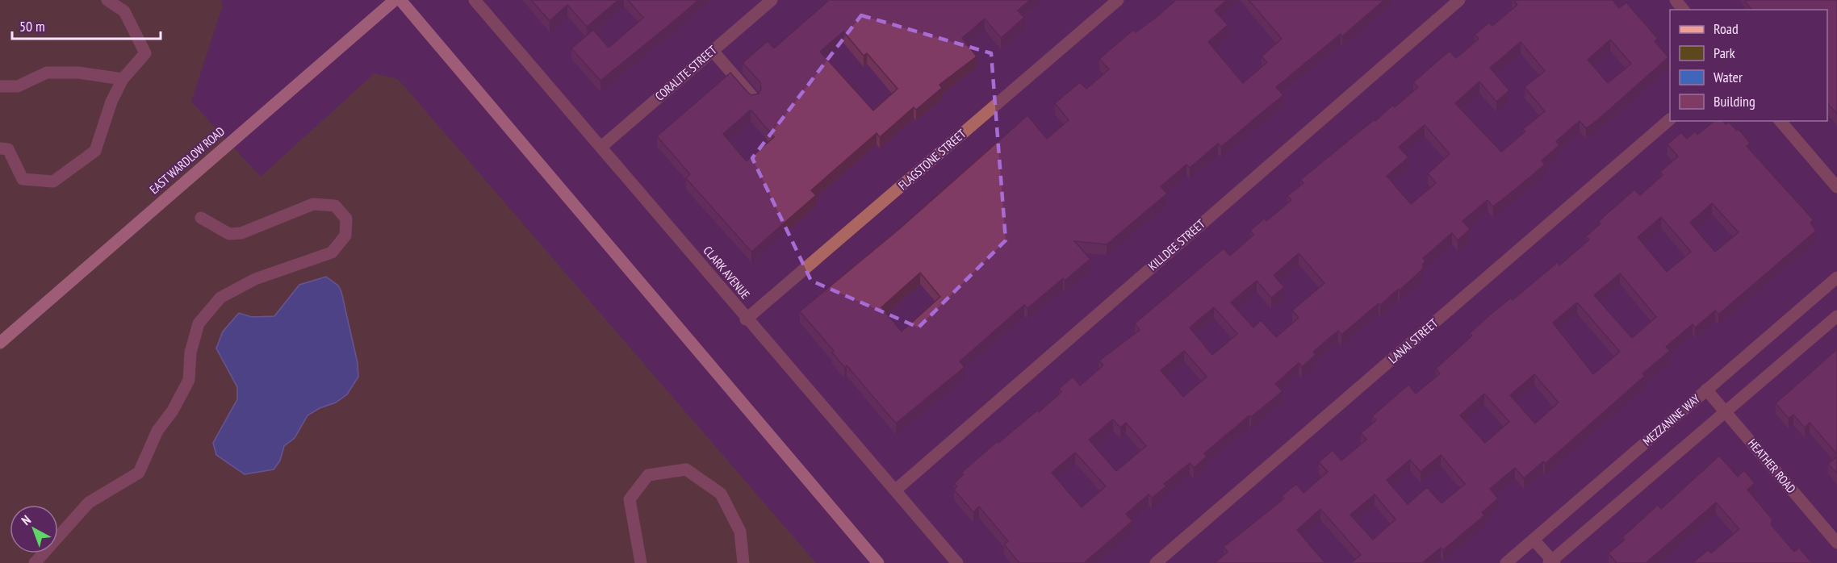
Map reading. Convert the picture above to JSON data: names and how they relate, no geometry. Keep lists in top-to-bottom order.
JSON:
{
  "streets": {
    "main road": ["EAST WARDLOW ROAD"],
    "street": [
      "CORALITE STREET",
      "FLAGSTONE STREET",
      "KILLDEE STREET",
      "CLARK AVENUE",
      "LANAI STREET",
      "MEZZANINE WAY",
      "HEATHER ROAD"
    ]
  },
  "crossings": [
    ["CORALITE STREET", "CLARK AVENUE"],
    ["FLAGSTONE STREET", "CLARK AVENUE"],
    ["KILLDEE STREET", "CLARK AVENUE"],
    ["MEZZANINE WAY", "HEATHER ROAD"]
  ],
  "legend": [
    "Road",
    "Park",
    "Water",
    "Building"
  ],
  "scale_bar": "50 m",
  "north": "top left"
}
